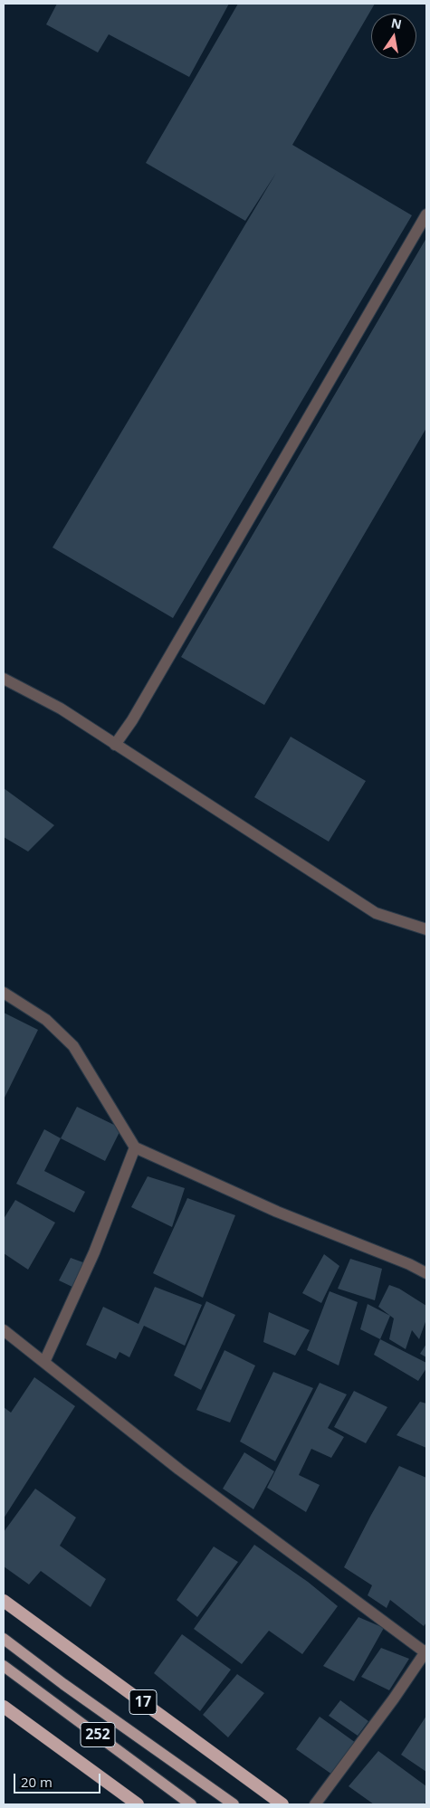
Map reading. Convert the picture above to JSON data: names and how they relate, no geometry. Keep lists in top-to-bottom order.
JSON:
{
  "streets": {
    "highway": ["17"],
    "main road": ["252"]
  },
  "scale_bar": "20 m",
  "north": "top"
}
